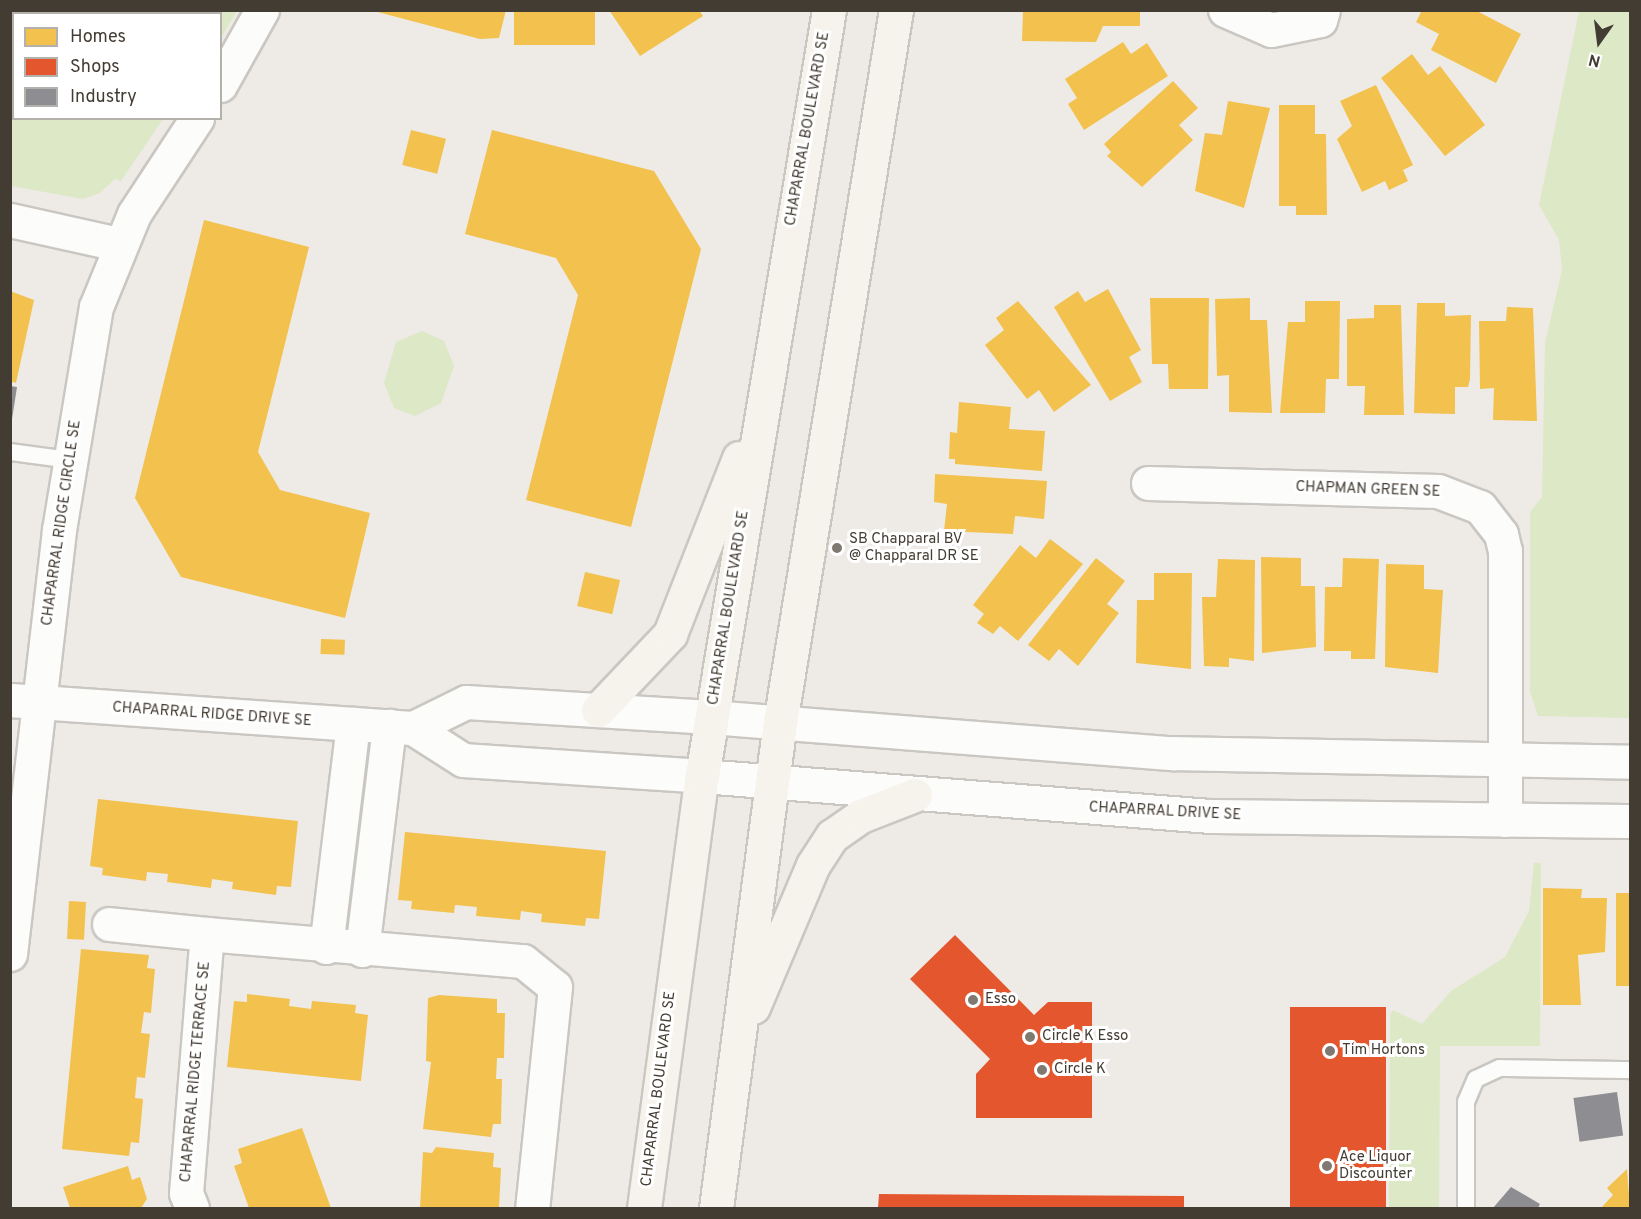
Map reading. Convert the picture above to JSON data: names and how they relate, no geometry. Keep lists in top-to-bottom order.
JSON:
{
  "streets": {
    "main road": ["CHAPARRAL BOULEVARD SE"],
    "street": [
      "CHAPMAN GREEN SE",
      "CHAPARRAL RIDGE CIRCLE SE",
      "CHAPARRAL RIDGE DRIVE SE",
      "CHAPARRAL DRIVE SE",
      "CHAPARRAL RIDGE TERRACE SE"
    ]
  },
  "crossings": [
    ["CHAPARRAL BOULEVARD SE", "CHAPARRAL RIDGE DRIVE SE"],
    ["CHAPARRAL BOULEVARD SE", "CHAPARRAL DRIVE SE"],
    ["CHAPMAN GREEN SE", "CHAPARRAL DRIVE SE"],
    ["CHAPARRAL RIDGE CIRCLE SE", "CHAPARRAL RIDGE DRIVE SE"],
    ["CHAPARRAL RIDGE DRIVE SE", "CHAPARRAL DRIVE SE"]
  ],
  "places": [
    "SB Chapparal BV @ Chapparal DR SE",
    "Esso",
    "Circle K Esso",
    "Tim Hortons",
    "Circle K",
    "Ace Liquor Discounter"
  ],
  "legend": ["Homes", "Shops", "Industry"],
  "north": "bottom"
}
